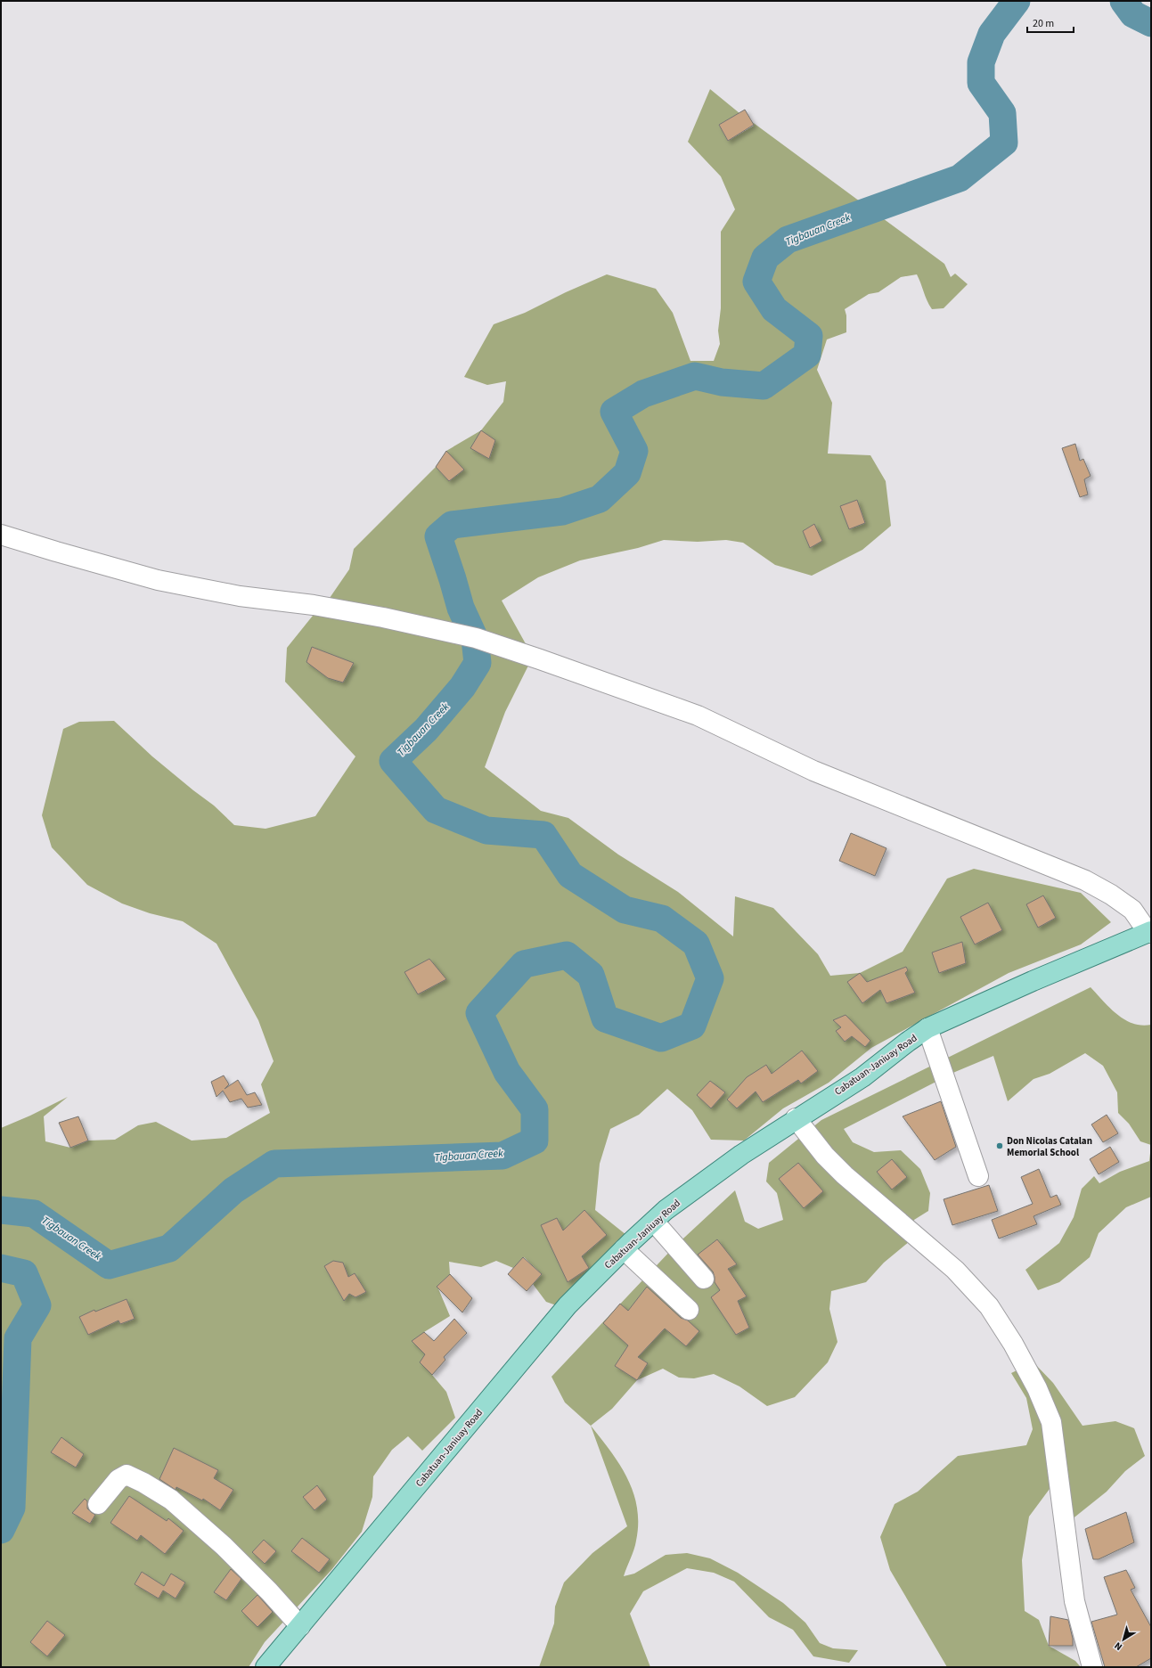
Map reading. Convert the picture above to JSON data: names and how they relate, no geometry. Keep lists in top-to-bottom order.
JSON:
{
  "streets": {
    "main road": ["Cabatuan-Janiuay Road"]
  },
  "water": ["Tigbauan Creek"],
  "places": ["Don Nicolas Catalan Memorial School"],
  "scale_bar": "20 m",
  "north": "bottom left"
}
